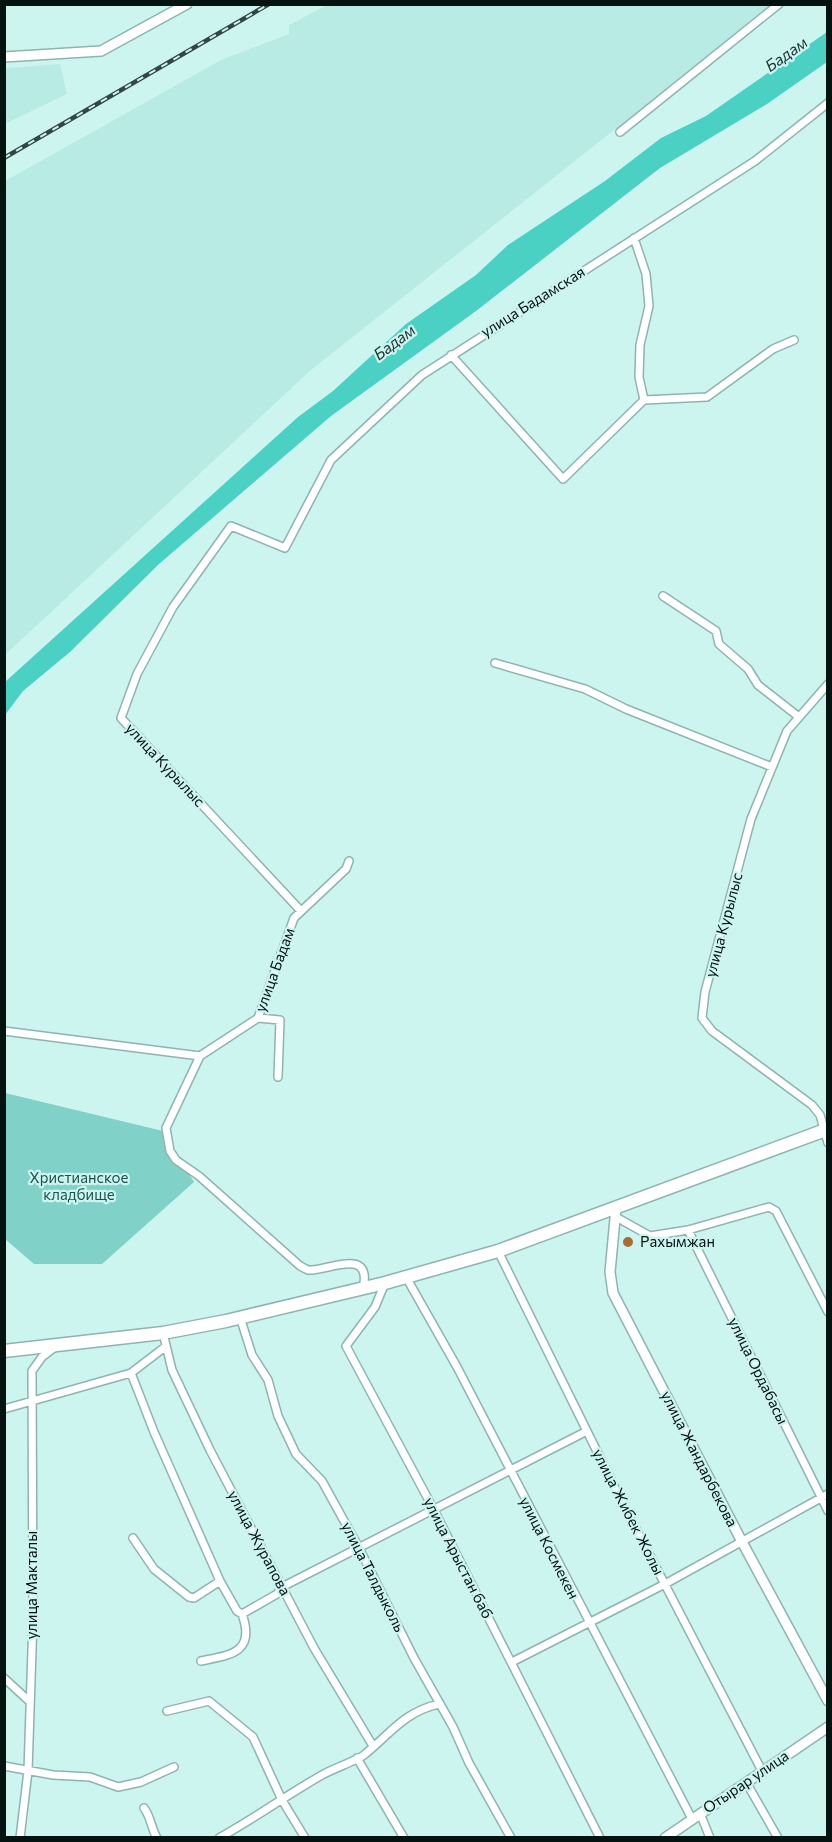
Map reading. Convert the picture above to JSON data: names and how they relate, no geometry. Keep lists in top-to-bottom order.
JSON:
{
  "streets": {
    "street": [
      "улица Бадамская",
      "улица Курылыс",
      "улица Бадам",
      "улица Ордабасы",
      "улица Жандарбекова",
      "улица Жибек Жолы",
      "улица Журапова",
      "улица Космекен",
      "улица Арыстан баб",
      "улица Талдыколь",
      "улица Макталы",
      "Отырар улица"
    ]
  },
  "crossings": [
    ["улица Бадамская", "улица Курылыс"],
    ["улица Курылыс", "улица Бадам"],
    ["улица Жибек Жолы", "Отырар улица"],
    ["улица Космекен", "Отырар улица"]
  ],
  "water": ["Бадам"],
  "parks": ["Христианское кладбище"],
  "places": ["Рахымжан"]
}
